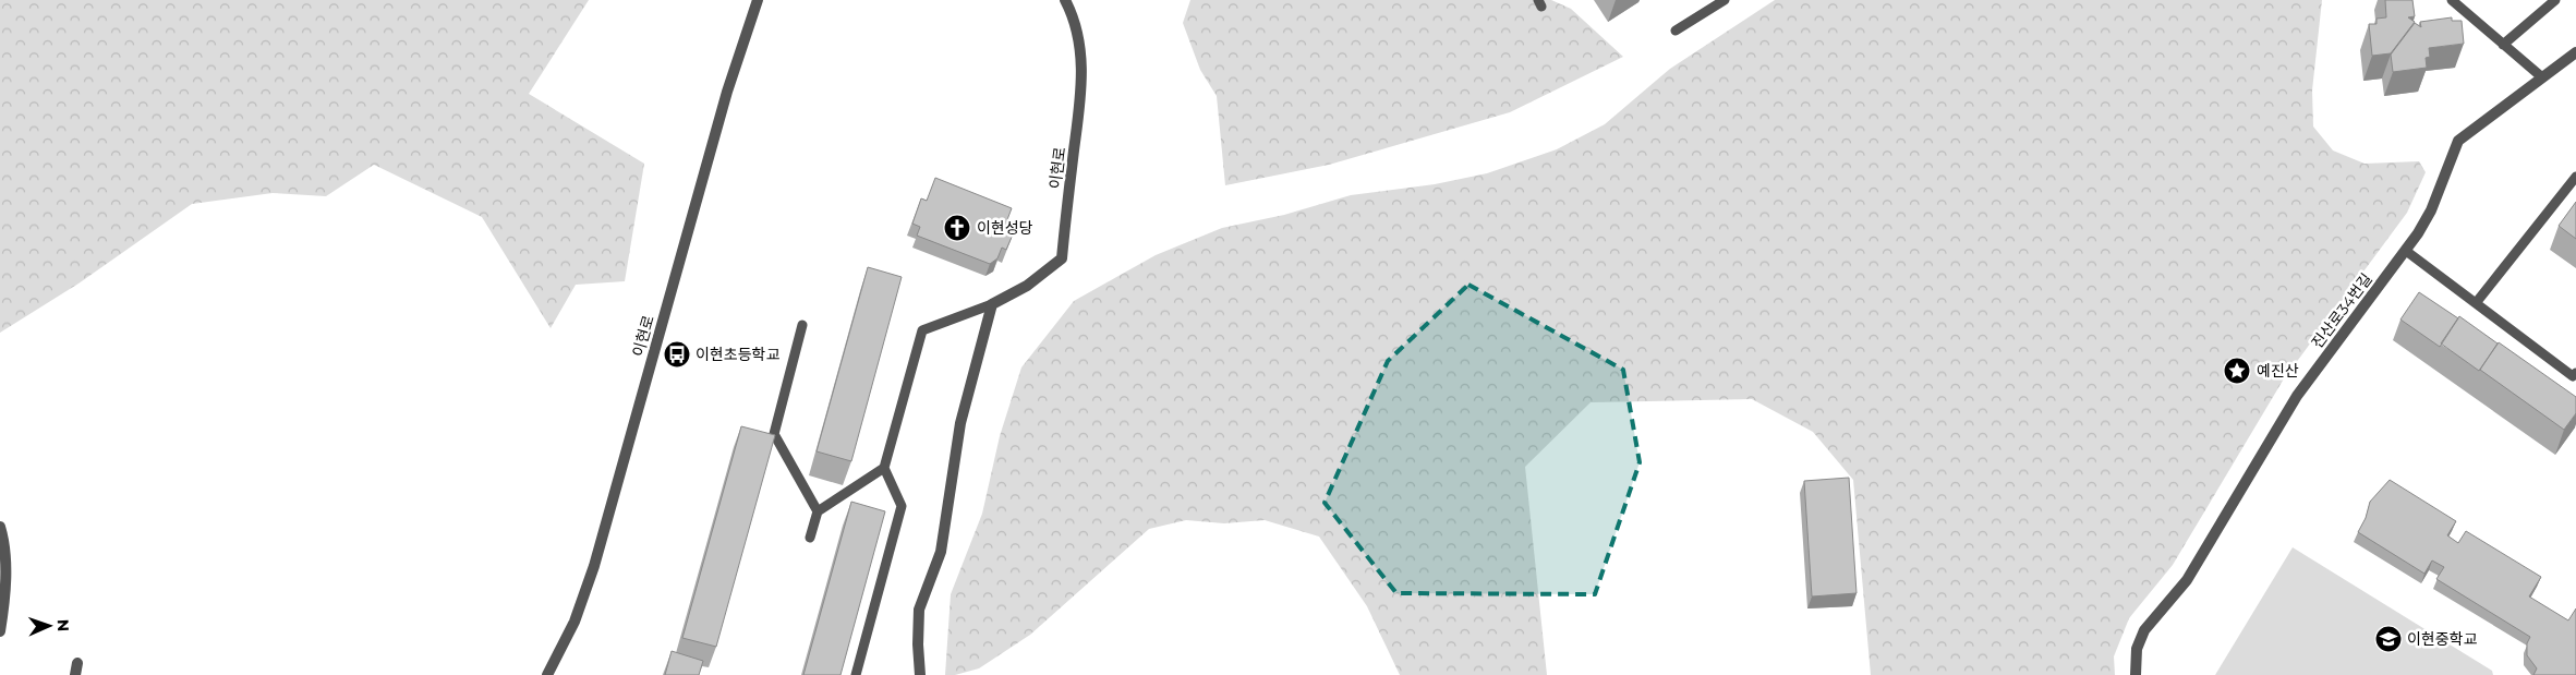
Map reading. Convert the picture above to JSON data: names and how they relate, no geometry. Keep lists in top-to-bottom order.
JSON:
{
  "streets": {
    "street": ["이현로", "진산로34번길"]
  },
  "places": {
    "church": ["이현성당"],
    "bus stop": ["이현초등학교"],
    "place": ["예진산"],
    "school or university": ["이현중학교"]
  },
  "north": "right"
}
